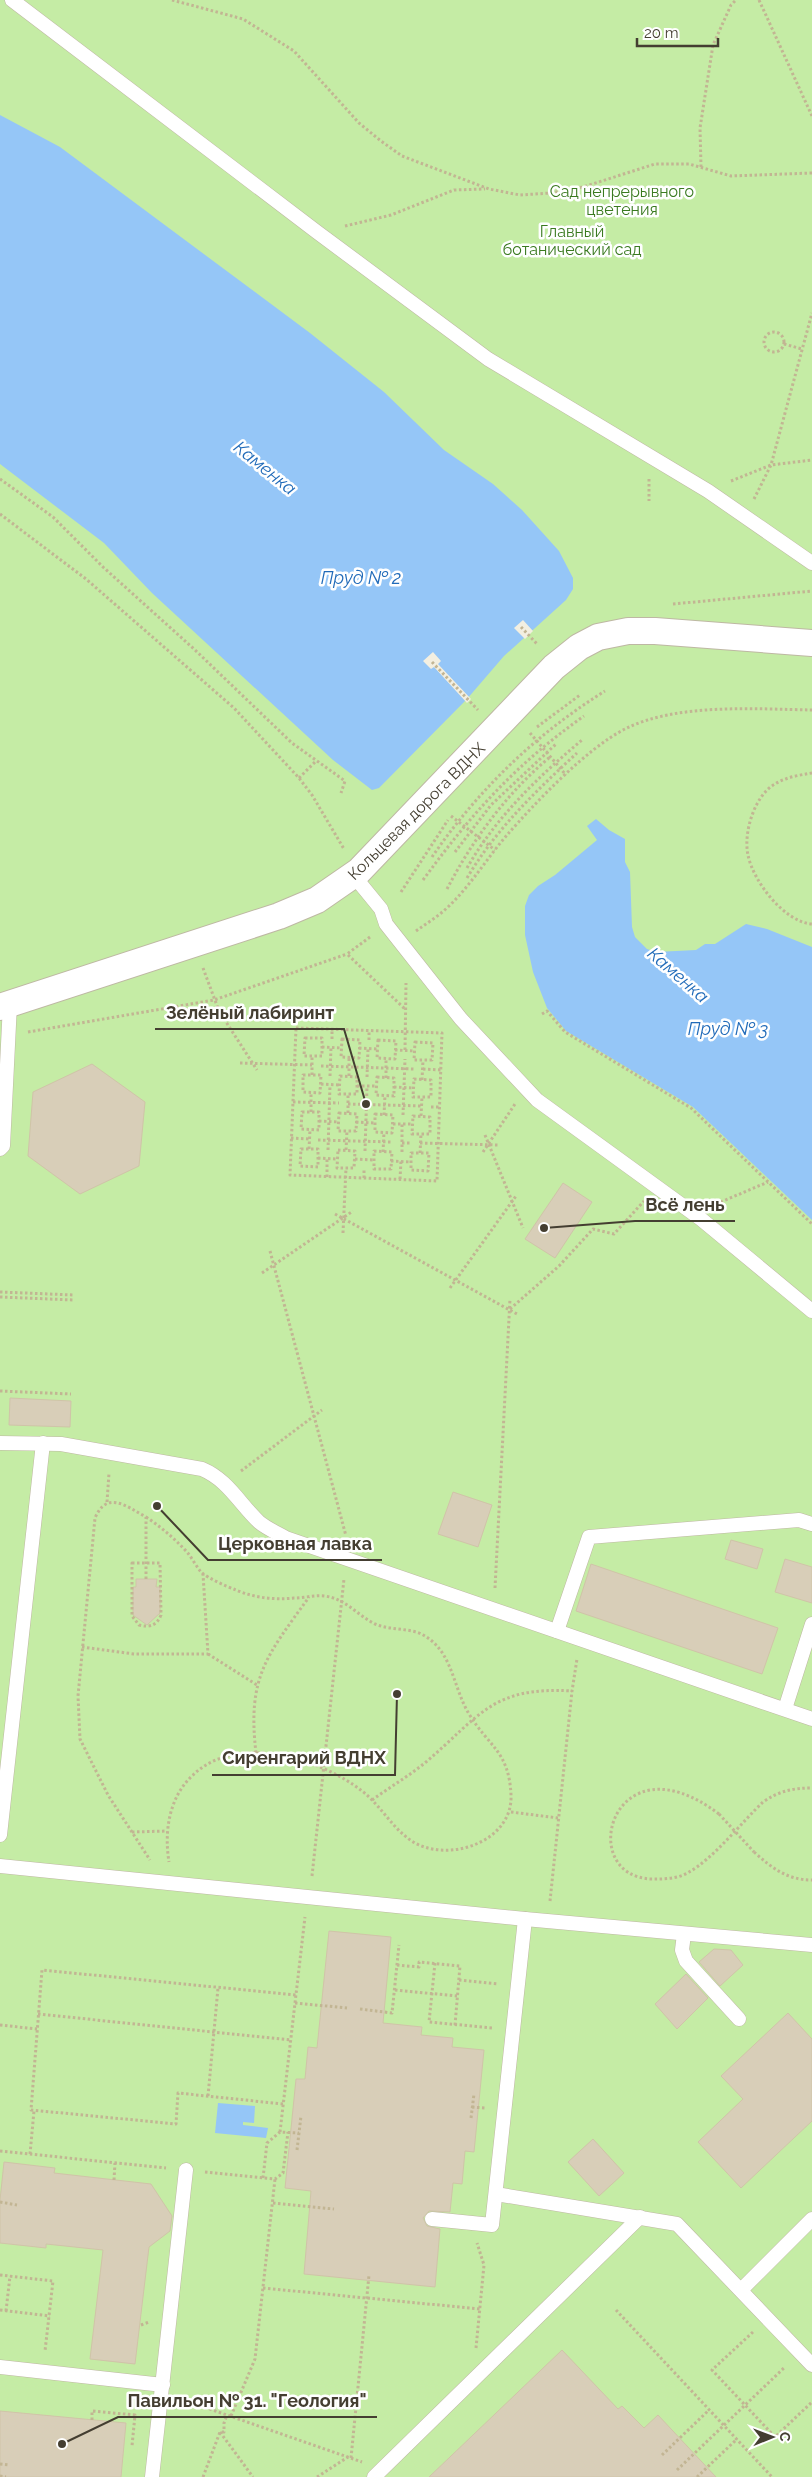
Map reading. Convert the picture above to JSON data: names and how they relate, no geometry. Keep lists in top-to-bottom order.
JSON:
{
  "streets": {
    "street": ["Кольцевая дорога ВДНХ"]
  },
  "water": ["Каменка", "Пруд № 2", "Пруд № 3"],
  "parks": ["Сад непрерывного цветения", "Главный ботанический сад"],
  "places": [
    "Зелёный лабиринт",
    "Всё лень",
    "Церковная лавка",
    "Сиренгарий ВДНХ",
    "Павильон № 31. \"Геология\""
  ],
  "scale_bar": "20 m",
  "north": "right"
}
